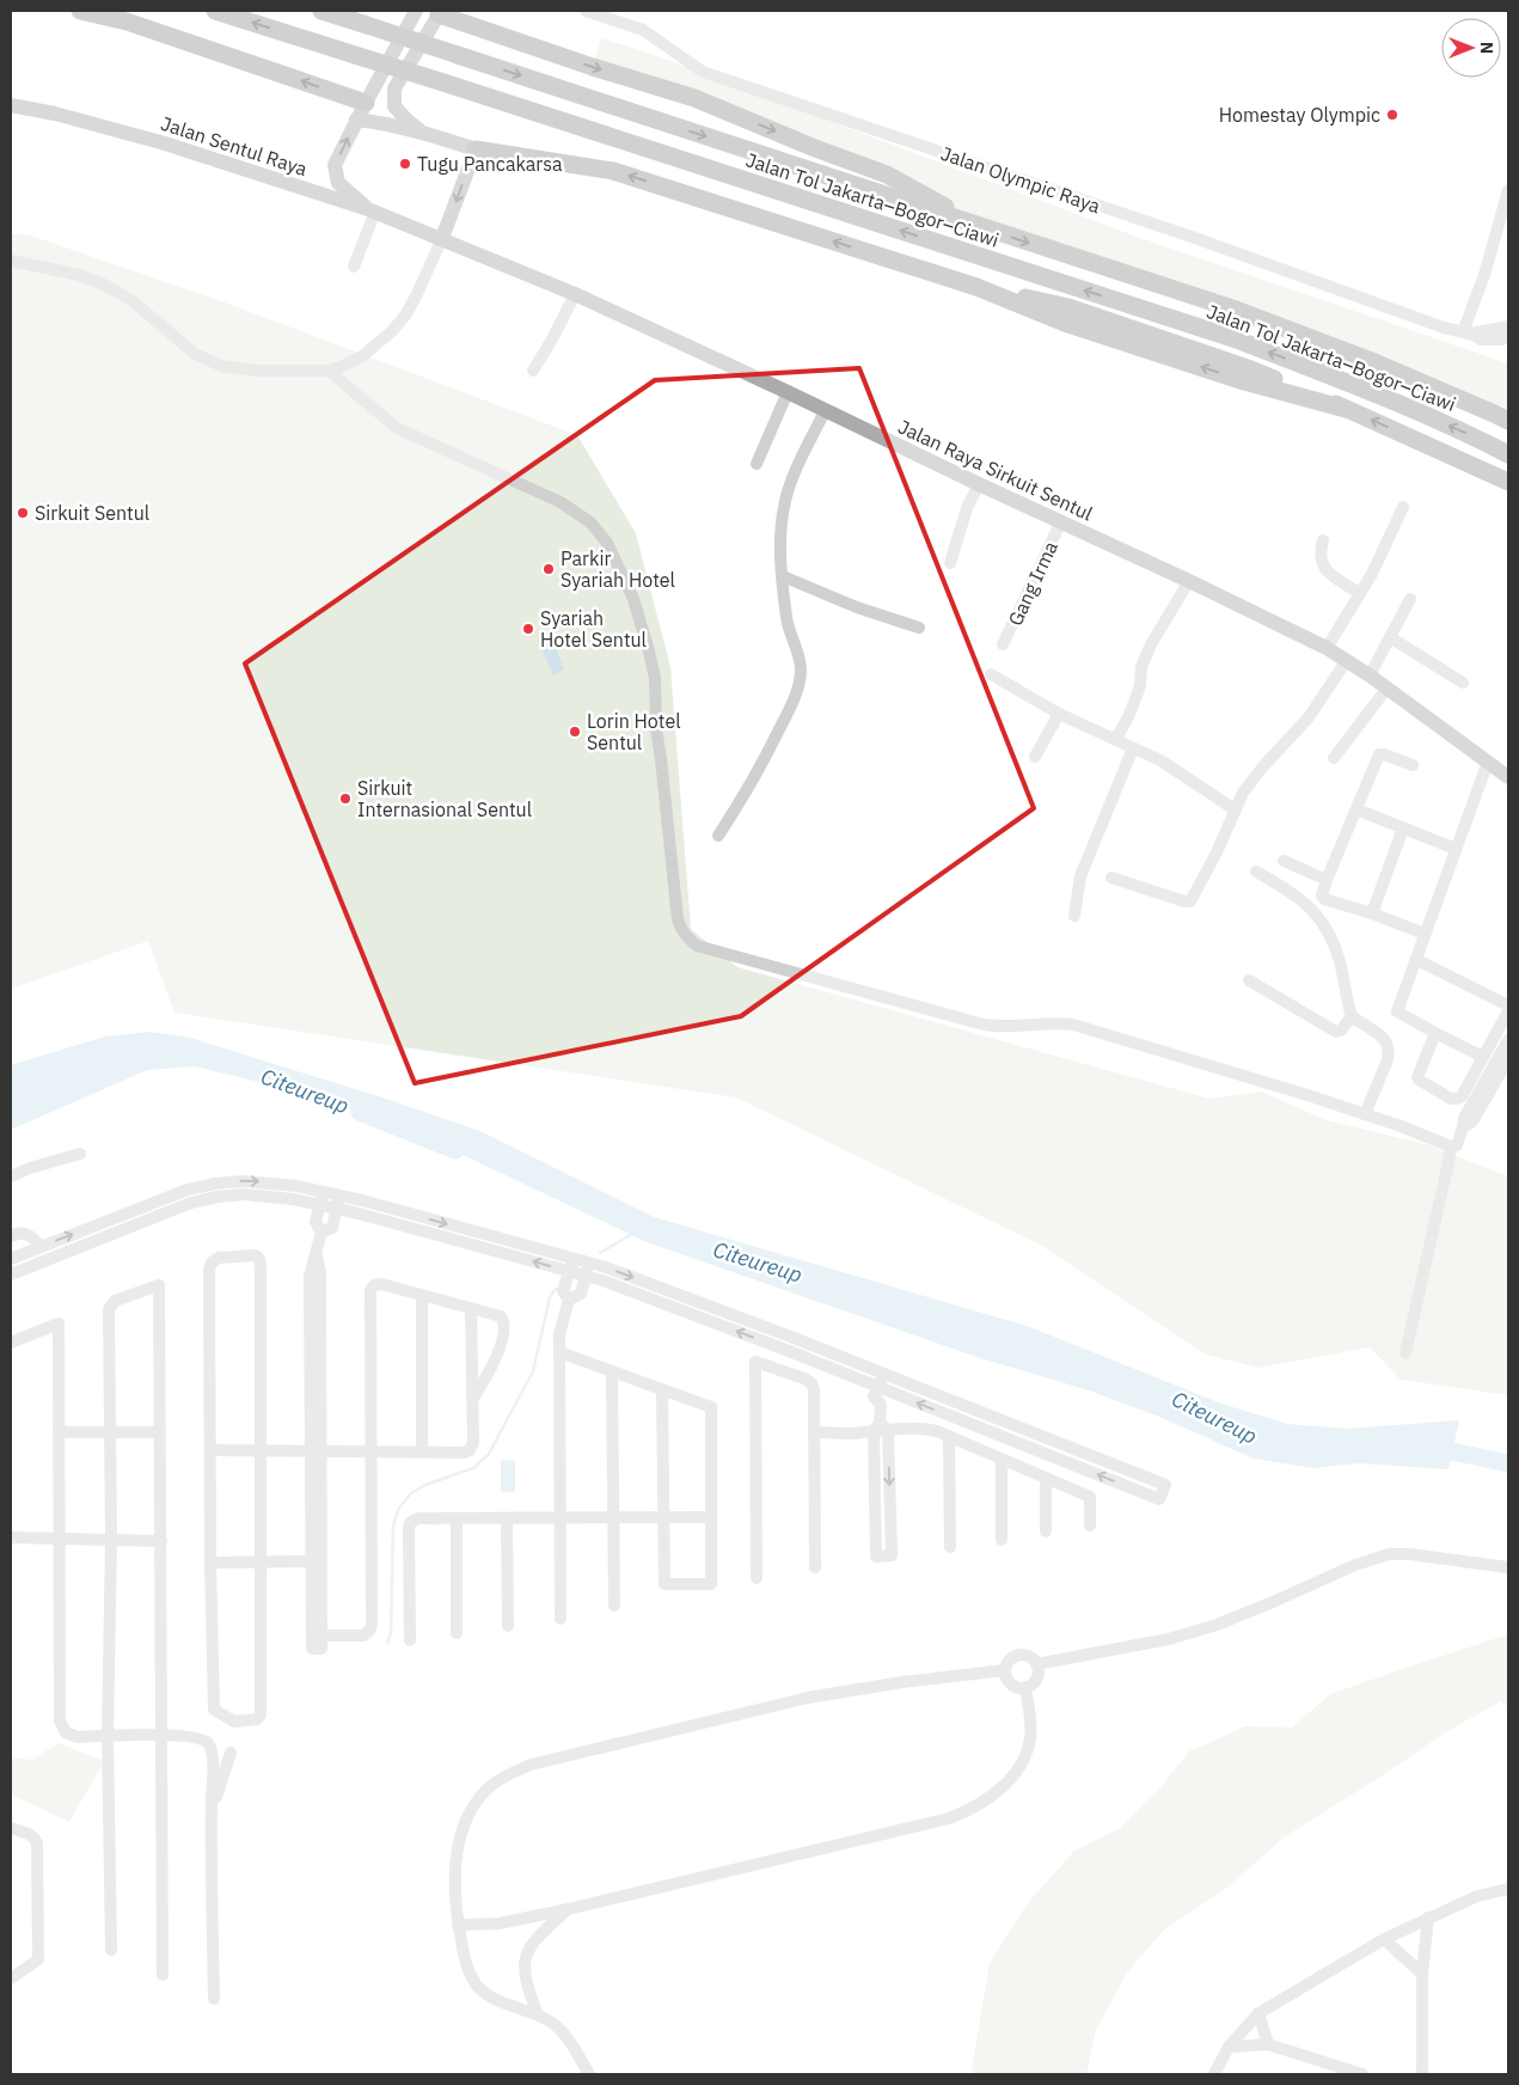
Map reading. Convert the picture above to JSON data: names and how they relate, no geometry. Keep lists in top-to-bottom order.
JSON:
{
  "streets": {
    "highway": ["Jalan Tol Jakarta–Bogor–Ciawi"],
    "main road": ["Jalan Sentul Raya", "Jalan Raya Sirkuit Sentul"],
    "street": ["Jalan Olympic Raya", "Gang Irma"]
  },
  "crossings": [
    ["Jalan Sentul Raya", "Jalan Raya Sirkuit Sentul"],
    ["Jalan Raya Sirkuit Sentul", "Gang Irma"]
  ],
  "water": ["Citeureup"],
  "places": [
    "Homestay Olympic",
    "Tugu Pancakarsa",
    "Sirkuit Sentul",
    "Parkir Syariah Hotel",
    "Syariah Hotel Sentul",
    "Lorin Hotel Sentul",
    "Sirkuit Internasional Sentul"
  ],
  "north": "right"
}
